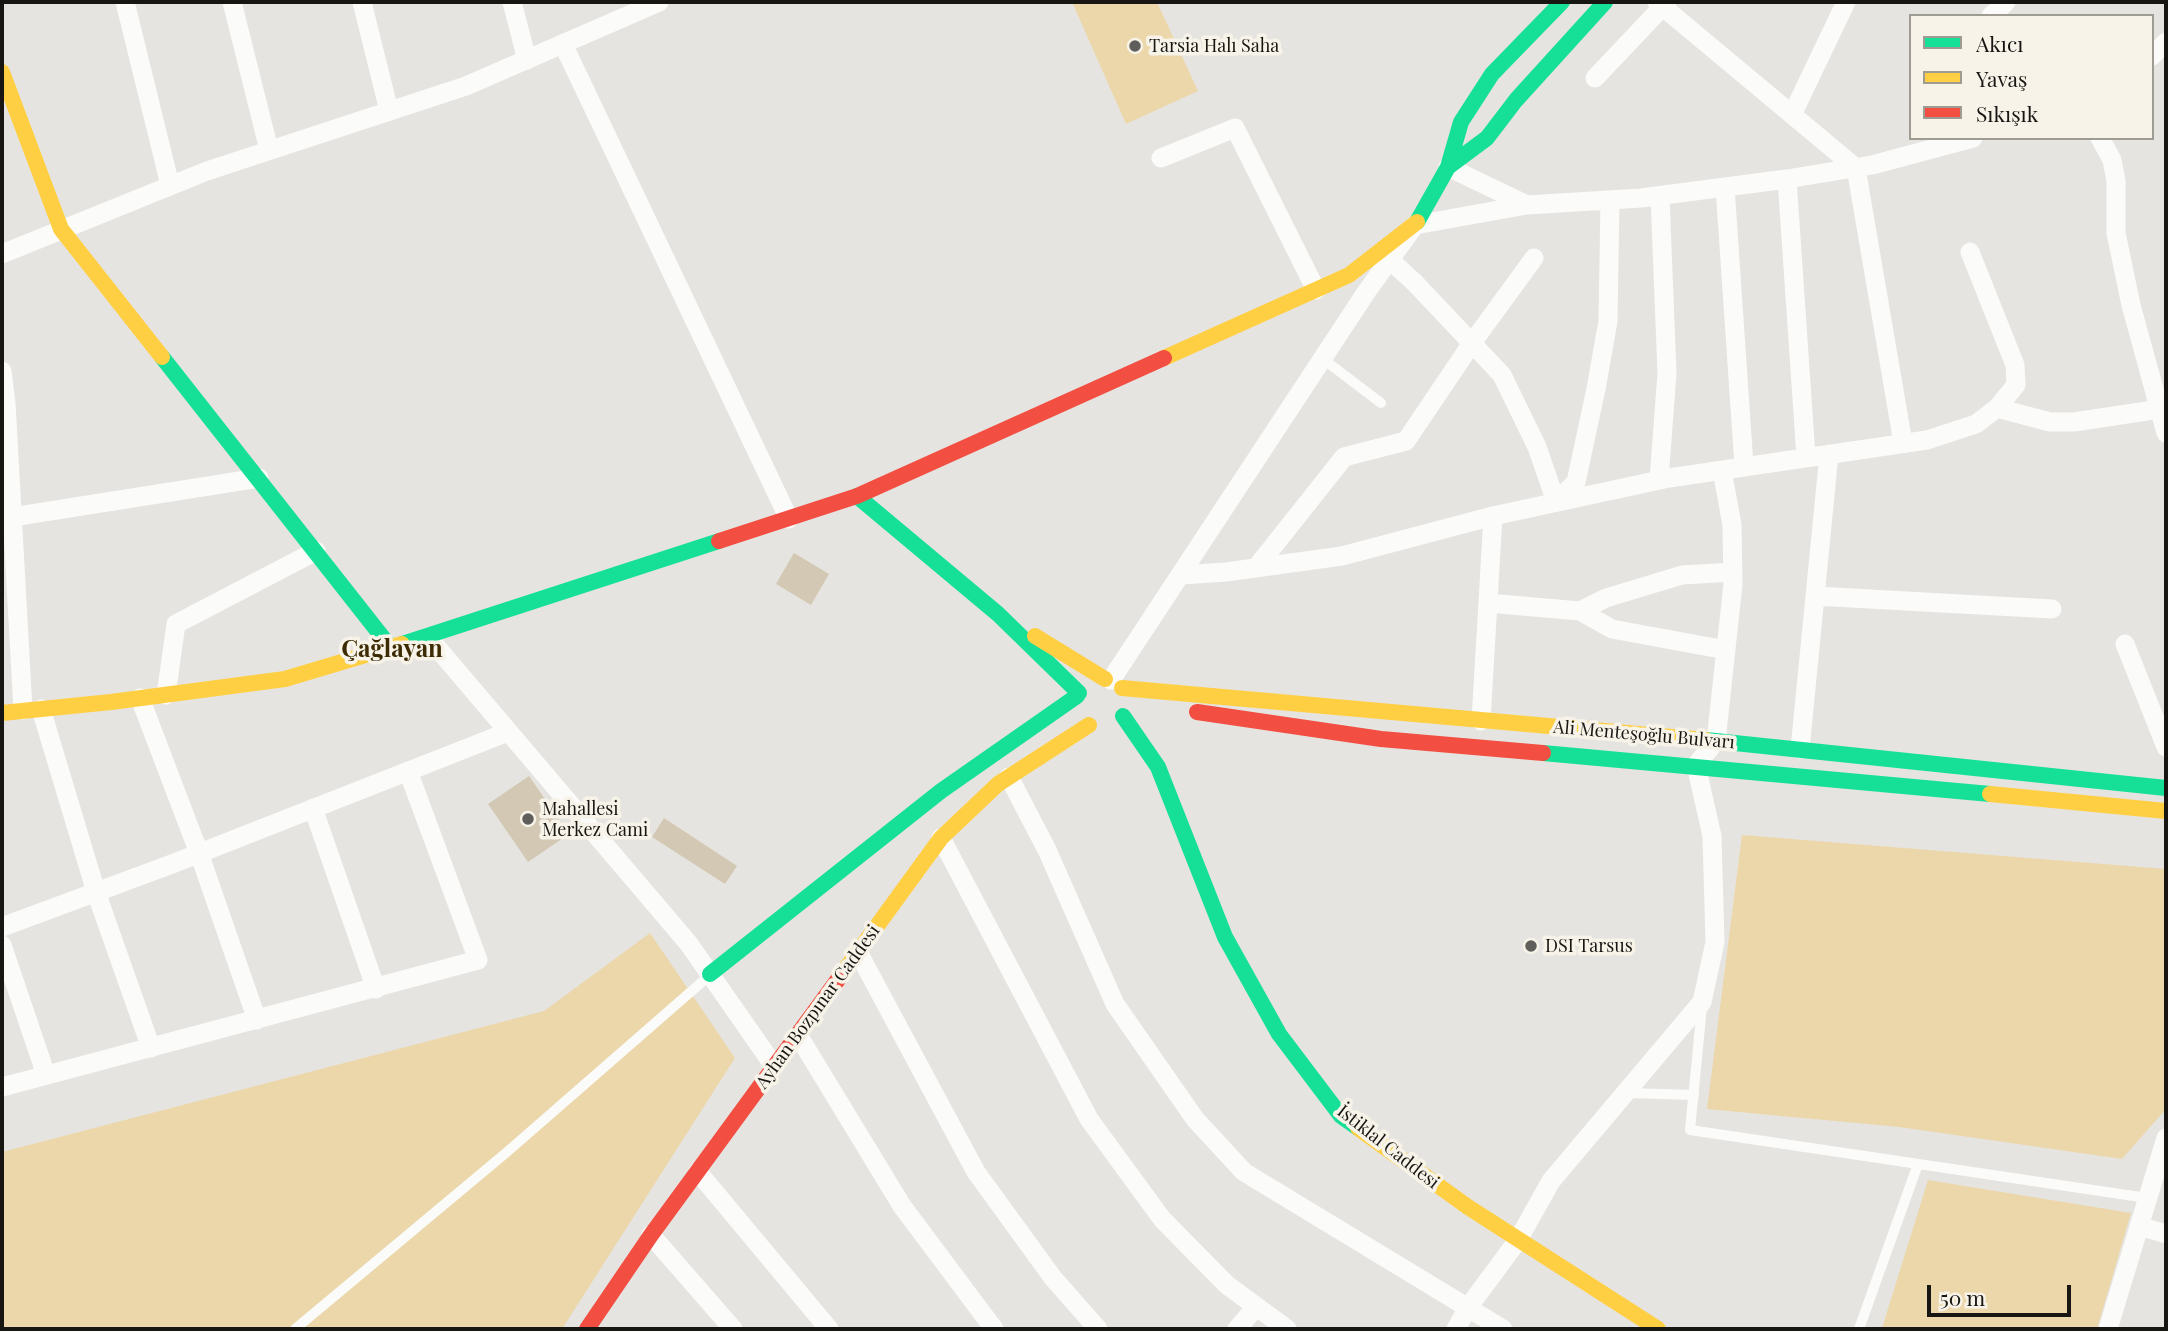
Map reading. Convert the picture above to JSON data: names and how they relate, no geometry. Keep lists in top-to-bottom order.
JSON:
{
  "streets": {
    "street": ["Ali Menteşoğlu Bulvarı", "Ayhan Bozpınar Caddesi", "İstiklal Caddesi"]
  },
  "crossings": [
    ["Ali Menteşoğlu Bulvarı", "Ayhan Bozpınar Caddesi"],
    ["Ali Menteşoğlu Bulvarı", "İstiklal Caddesi"],
    ["Ayhan Bozpınar Caddesi", "İstiklal Caddesi"]
  ],
  "districts": ["Çağlayan"],
  "places": ["Tarsia Halı Saha", "Mahallesi Merkez Cami", "DSI Tarsus"],
  "legend": ["Akıcı", "Yavaş", "Sıkışık"],
  "scale_bar": "50 m"
}
